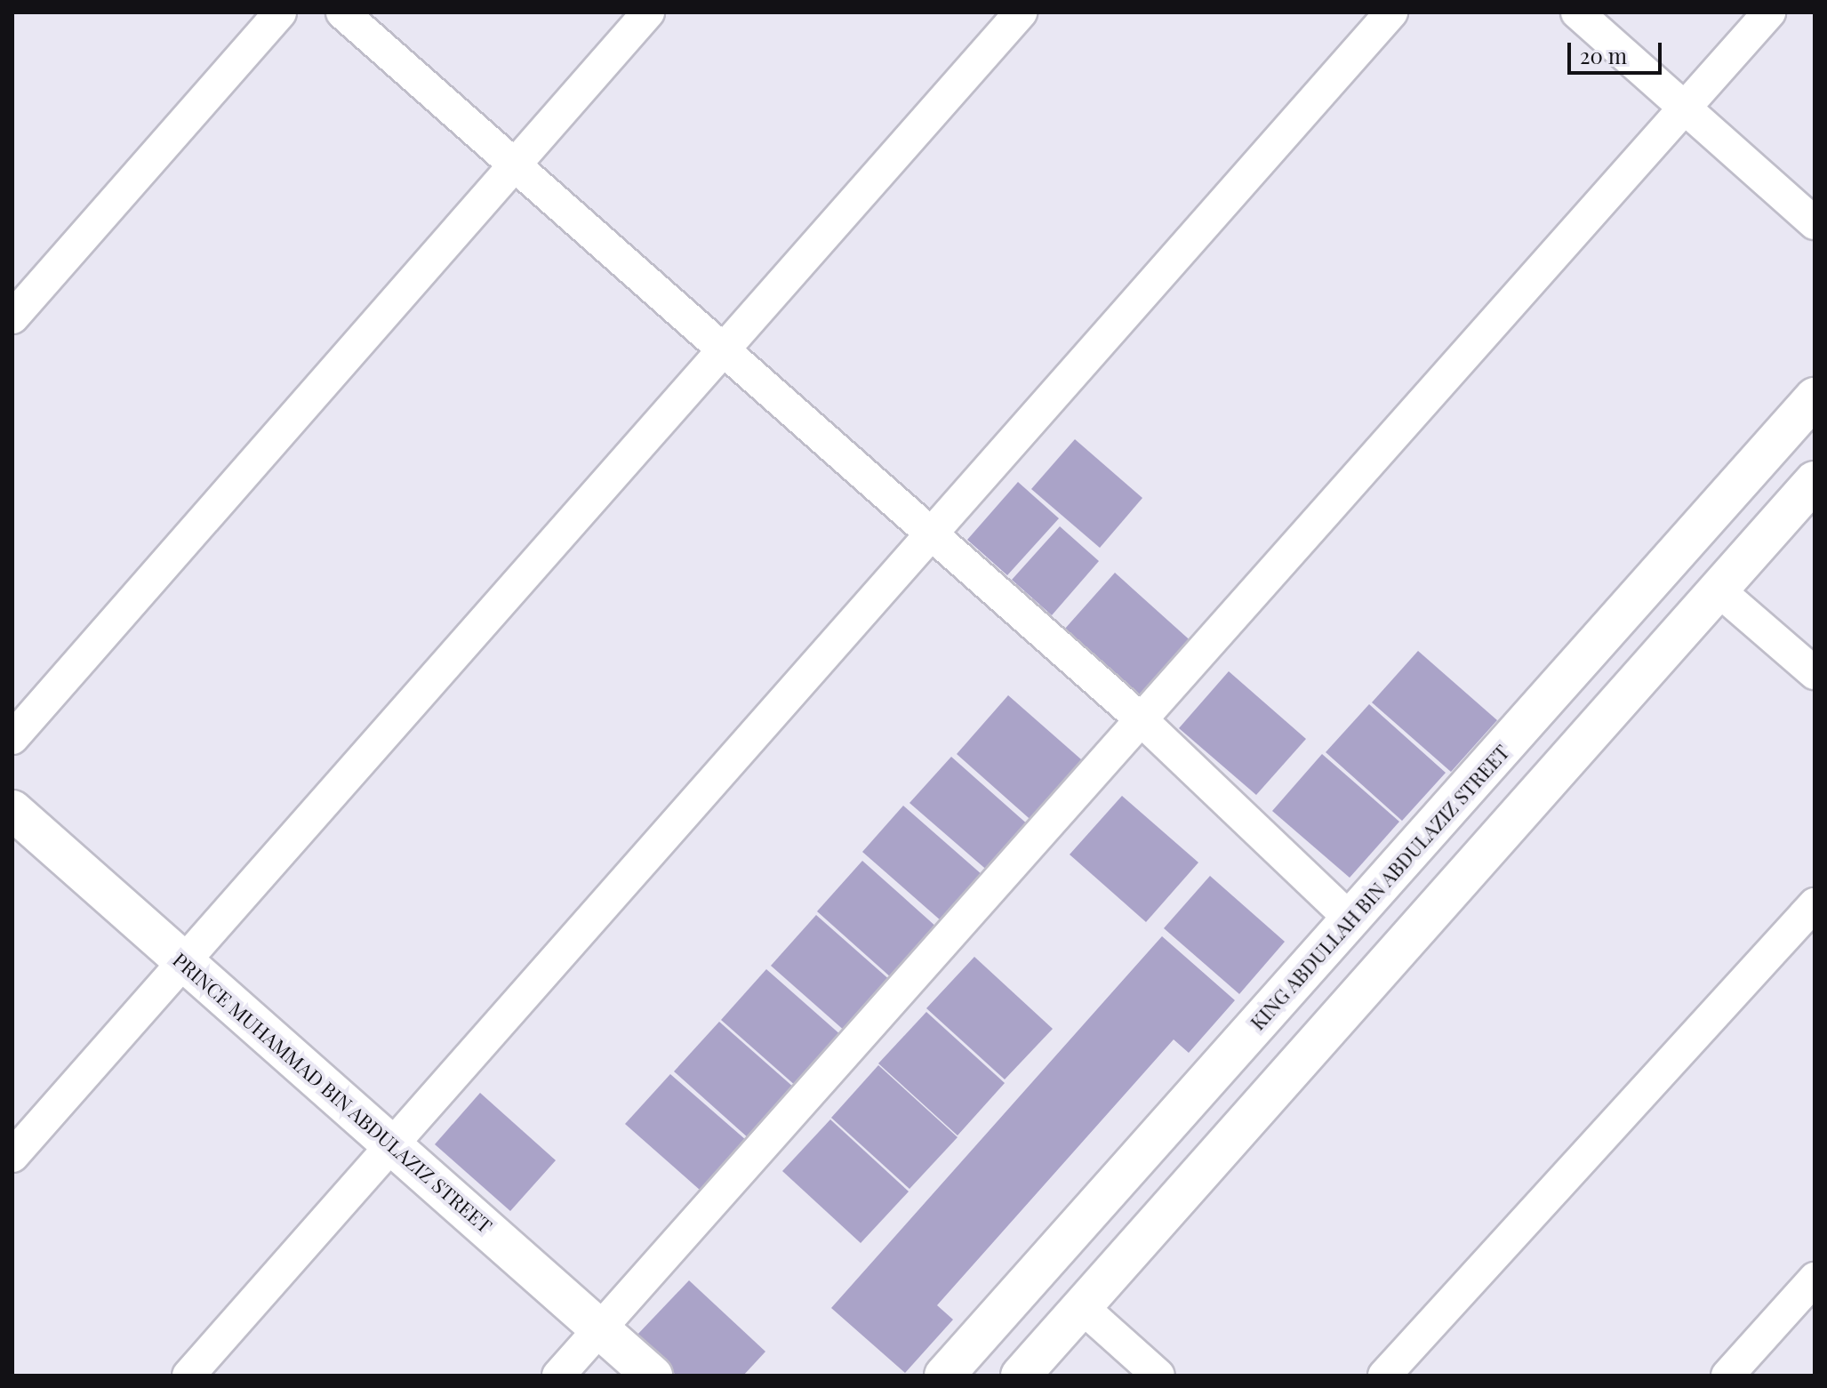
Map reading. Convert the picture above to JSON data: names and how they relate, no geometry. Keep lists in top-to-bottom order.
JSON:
{
  "streets": {
    "main road": ["KING ABDULLAH BIN ABDULAZIZ STREET", "PRINCE MUHAMMAD BIN ABDULAZIZ STREET"]
  },
  "scale_bar": "20 m"
}
